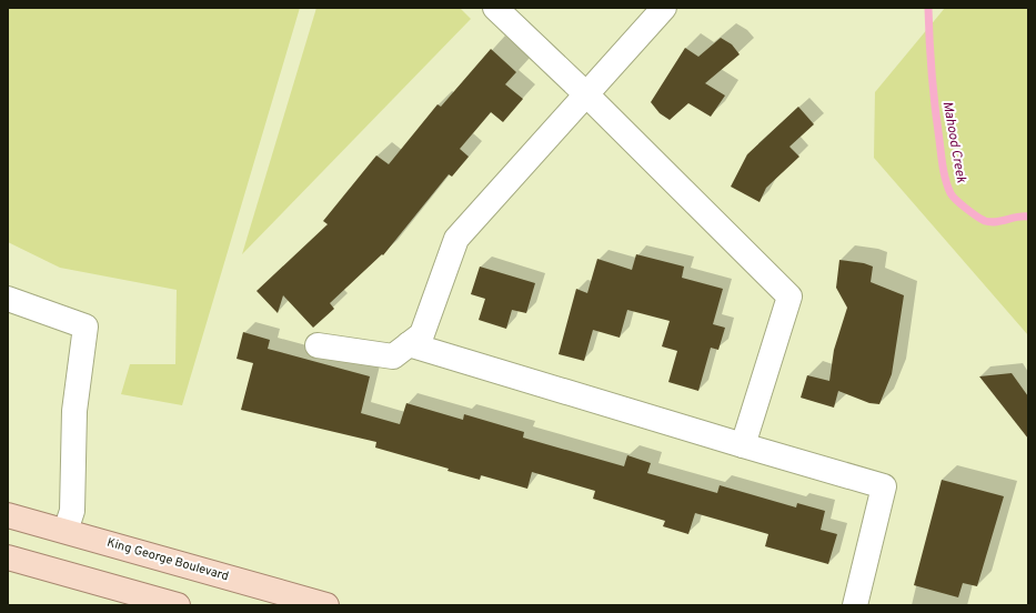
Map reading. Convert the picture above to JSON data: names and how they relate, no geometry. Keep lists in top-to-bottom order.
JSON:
{
  "streets": {
    "main road": ["King George Boulevard"]
  },
  "water": ["Mahood Creek"]
}
